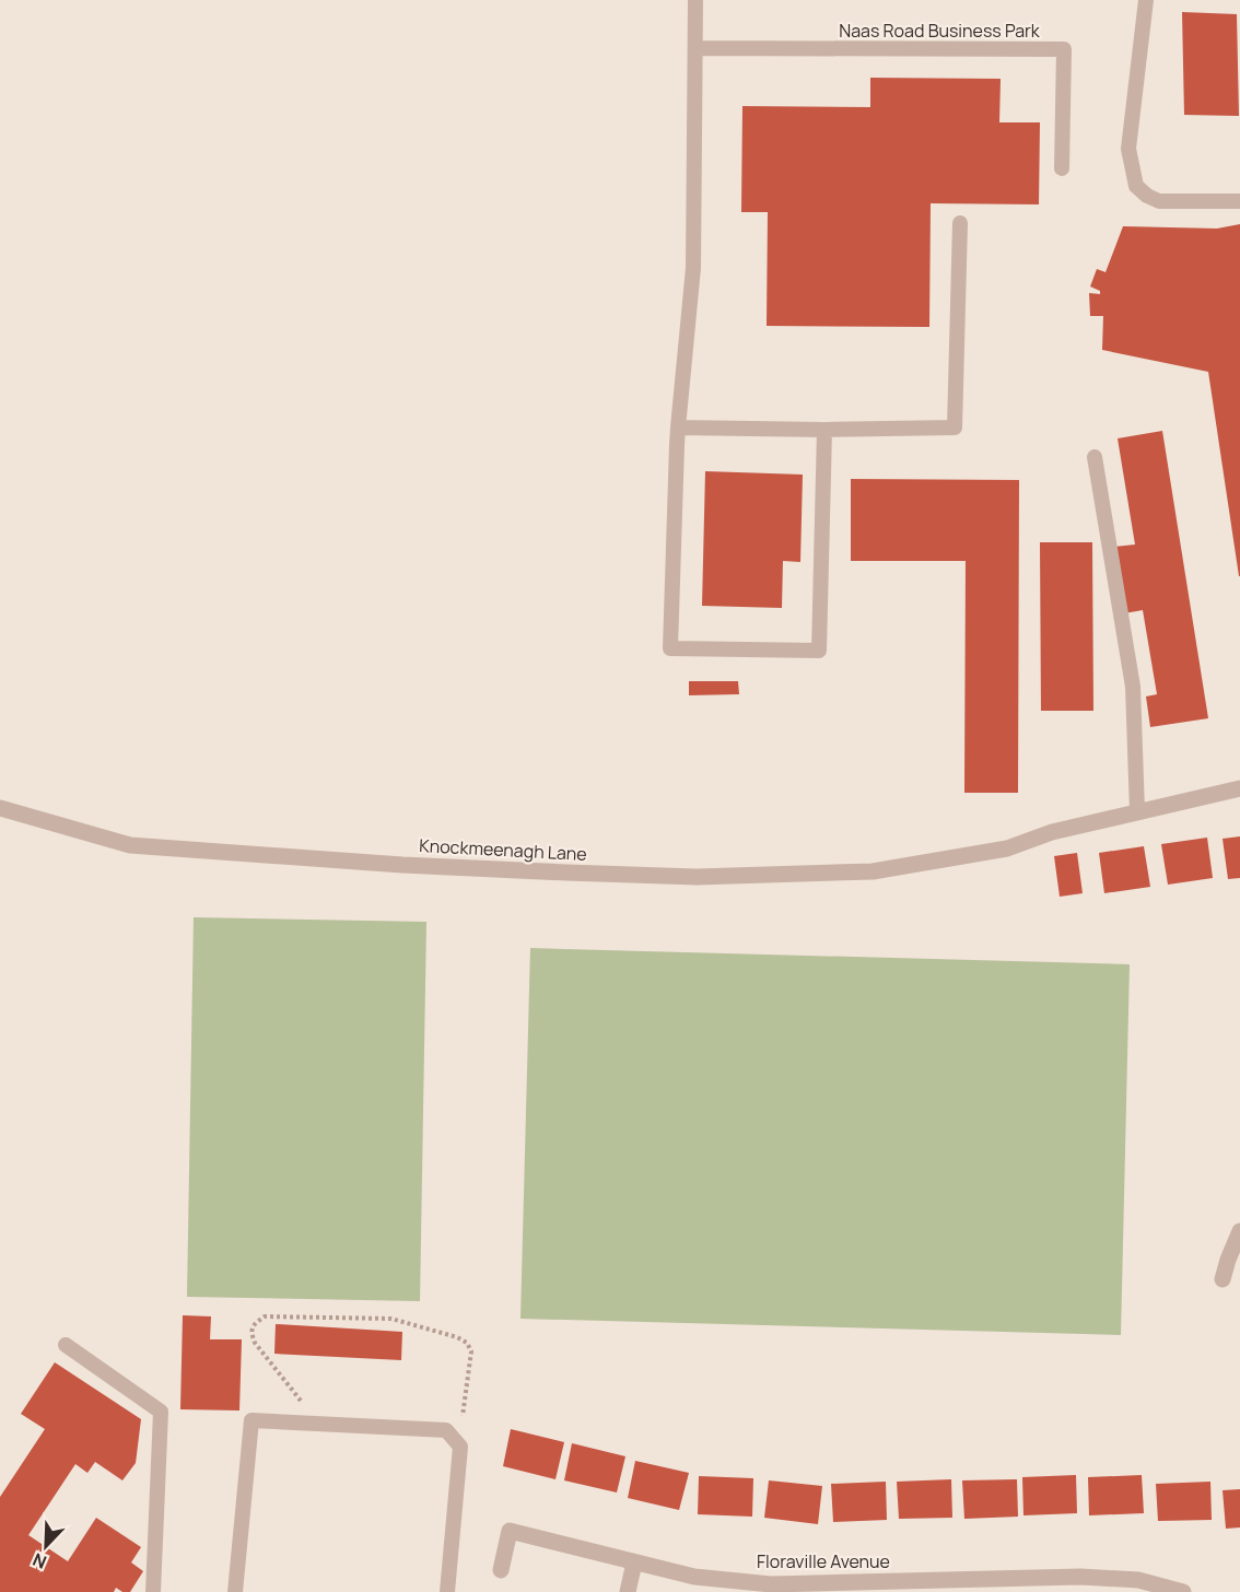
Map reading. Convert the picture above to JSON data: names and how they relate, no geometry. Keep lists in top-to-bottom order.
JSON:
{
  "streets": {
    "street": ["Knockmeenagh Lane", "Floraville Avenue"],
    "lane": ["Naas Road Business Park"]
  },
  "north": "bottom left"
}
